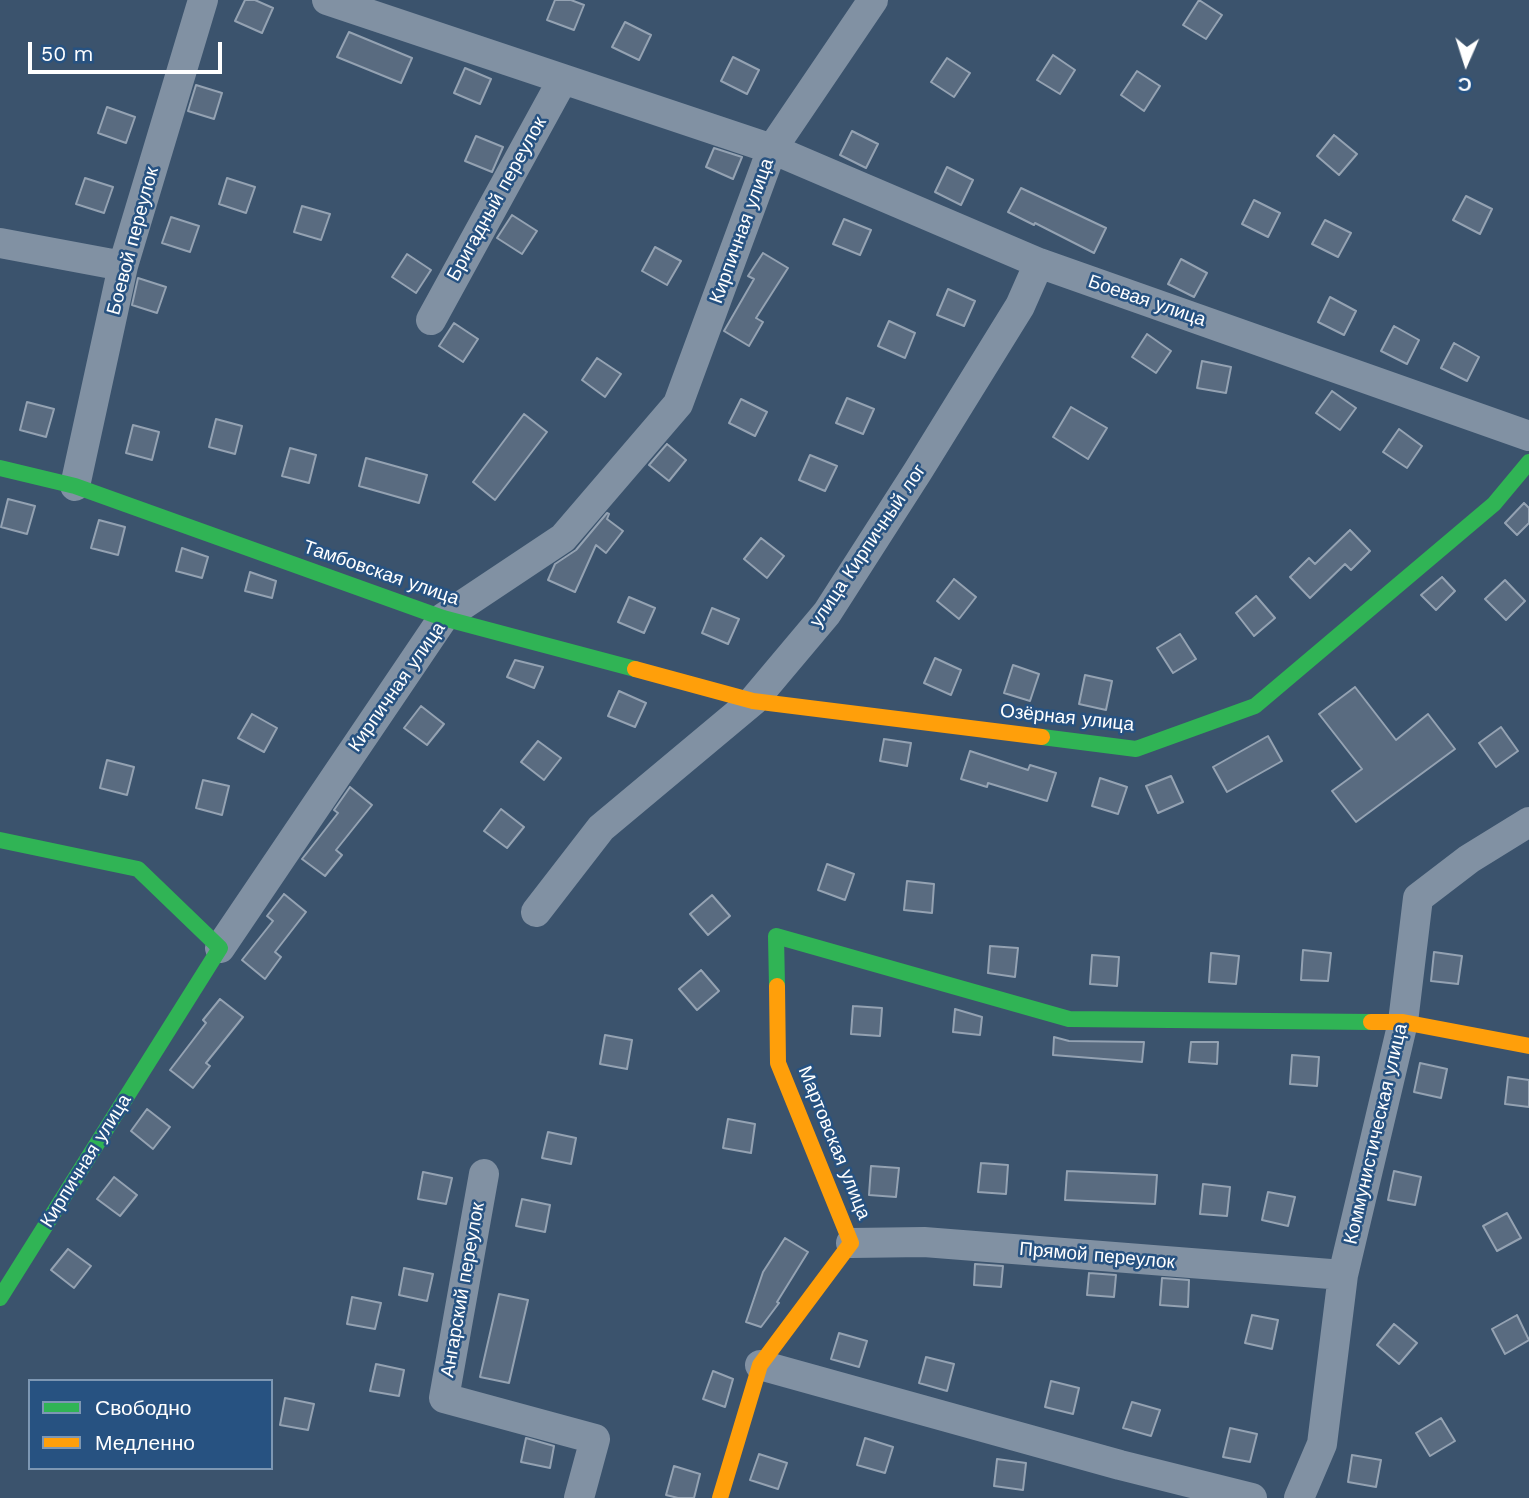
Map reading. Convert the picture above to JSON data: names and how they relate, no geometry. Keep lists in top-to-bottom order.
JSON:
{
  "streets": {
    "street": [
      "Бригадный переулок",
      "Кирпичная улица",
      "Боевой переулок",
      "Боевая улица",
      "улица Кирпичный лог",
      "Тамбовская улица",
      "Озёрная улица",
      "Коммунистическая улица",
      "Мартовская улица",
      "Прямой переулок",
      "Ангарский переулок"
    ]
  },
  "crossings": [
    ["Бригадный переулок", "Боевая улица"],
    ["Кирпичная улица", "Боевая улица"],
    ["Кирпичная улица", "Тамбовская улица"],
    ["Боевой переулок", "Тамбовская улица"],
    ["Боевая улица", "улица Кирпичный лог"],
    ["улица Кирпичный лог", "Тамбовская улица"],
    ["улица Кирпичный лог", "Озёрная улица"],
    ["Тамбовская улица", "Озёрная улица"],
    ["Коммунистическая улица", "Мартовская улица"],
    ["Коммунистическая улица", "Прямой переулок"],
    ["Мартовская улица", "Прямой переулок"]
  ],
  "legend": ["Свободно", "Медленно"],
  "scale_bar": "50 m",
  "north": "bottom"
}
